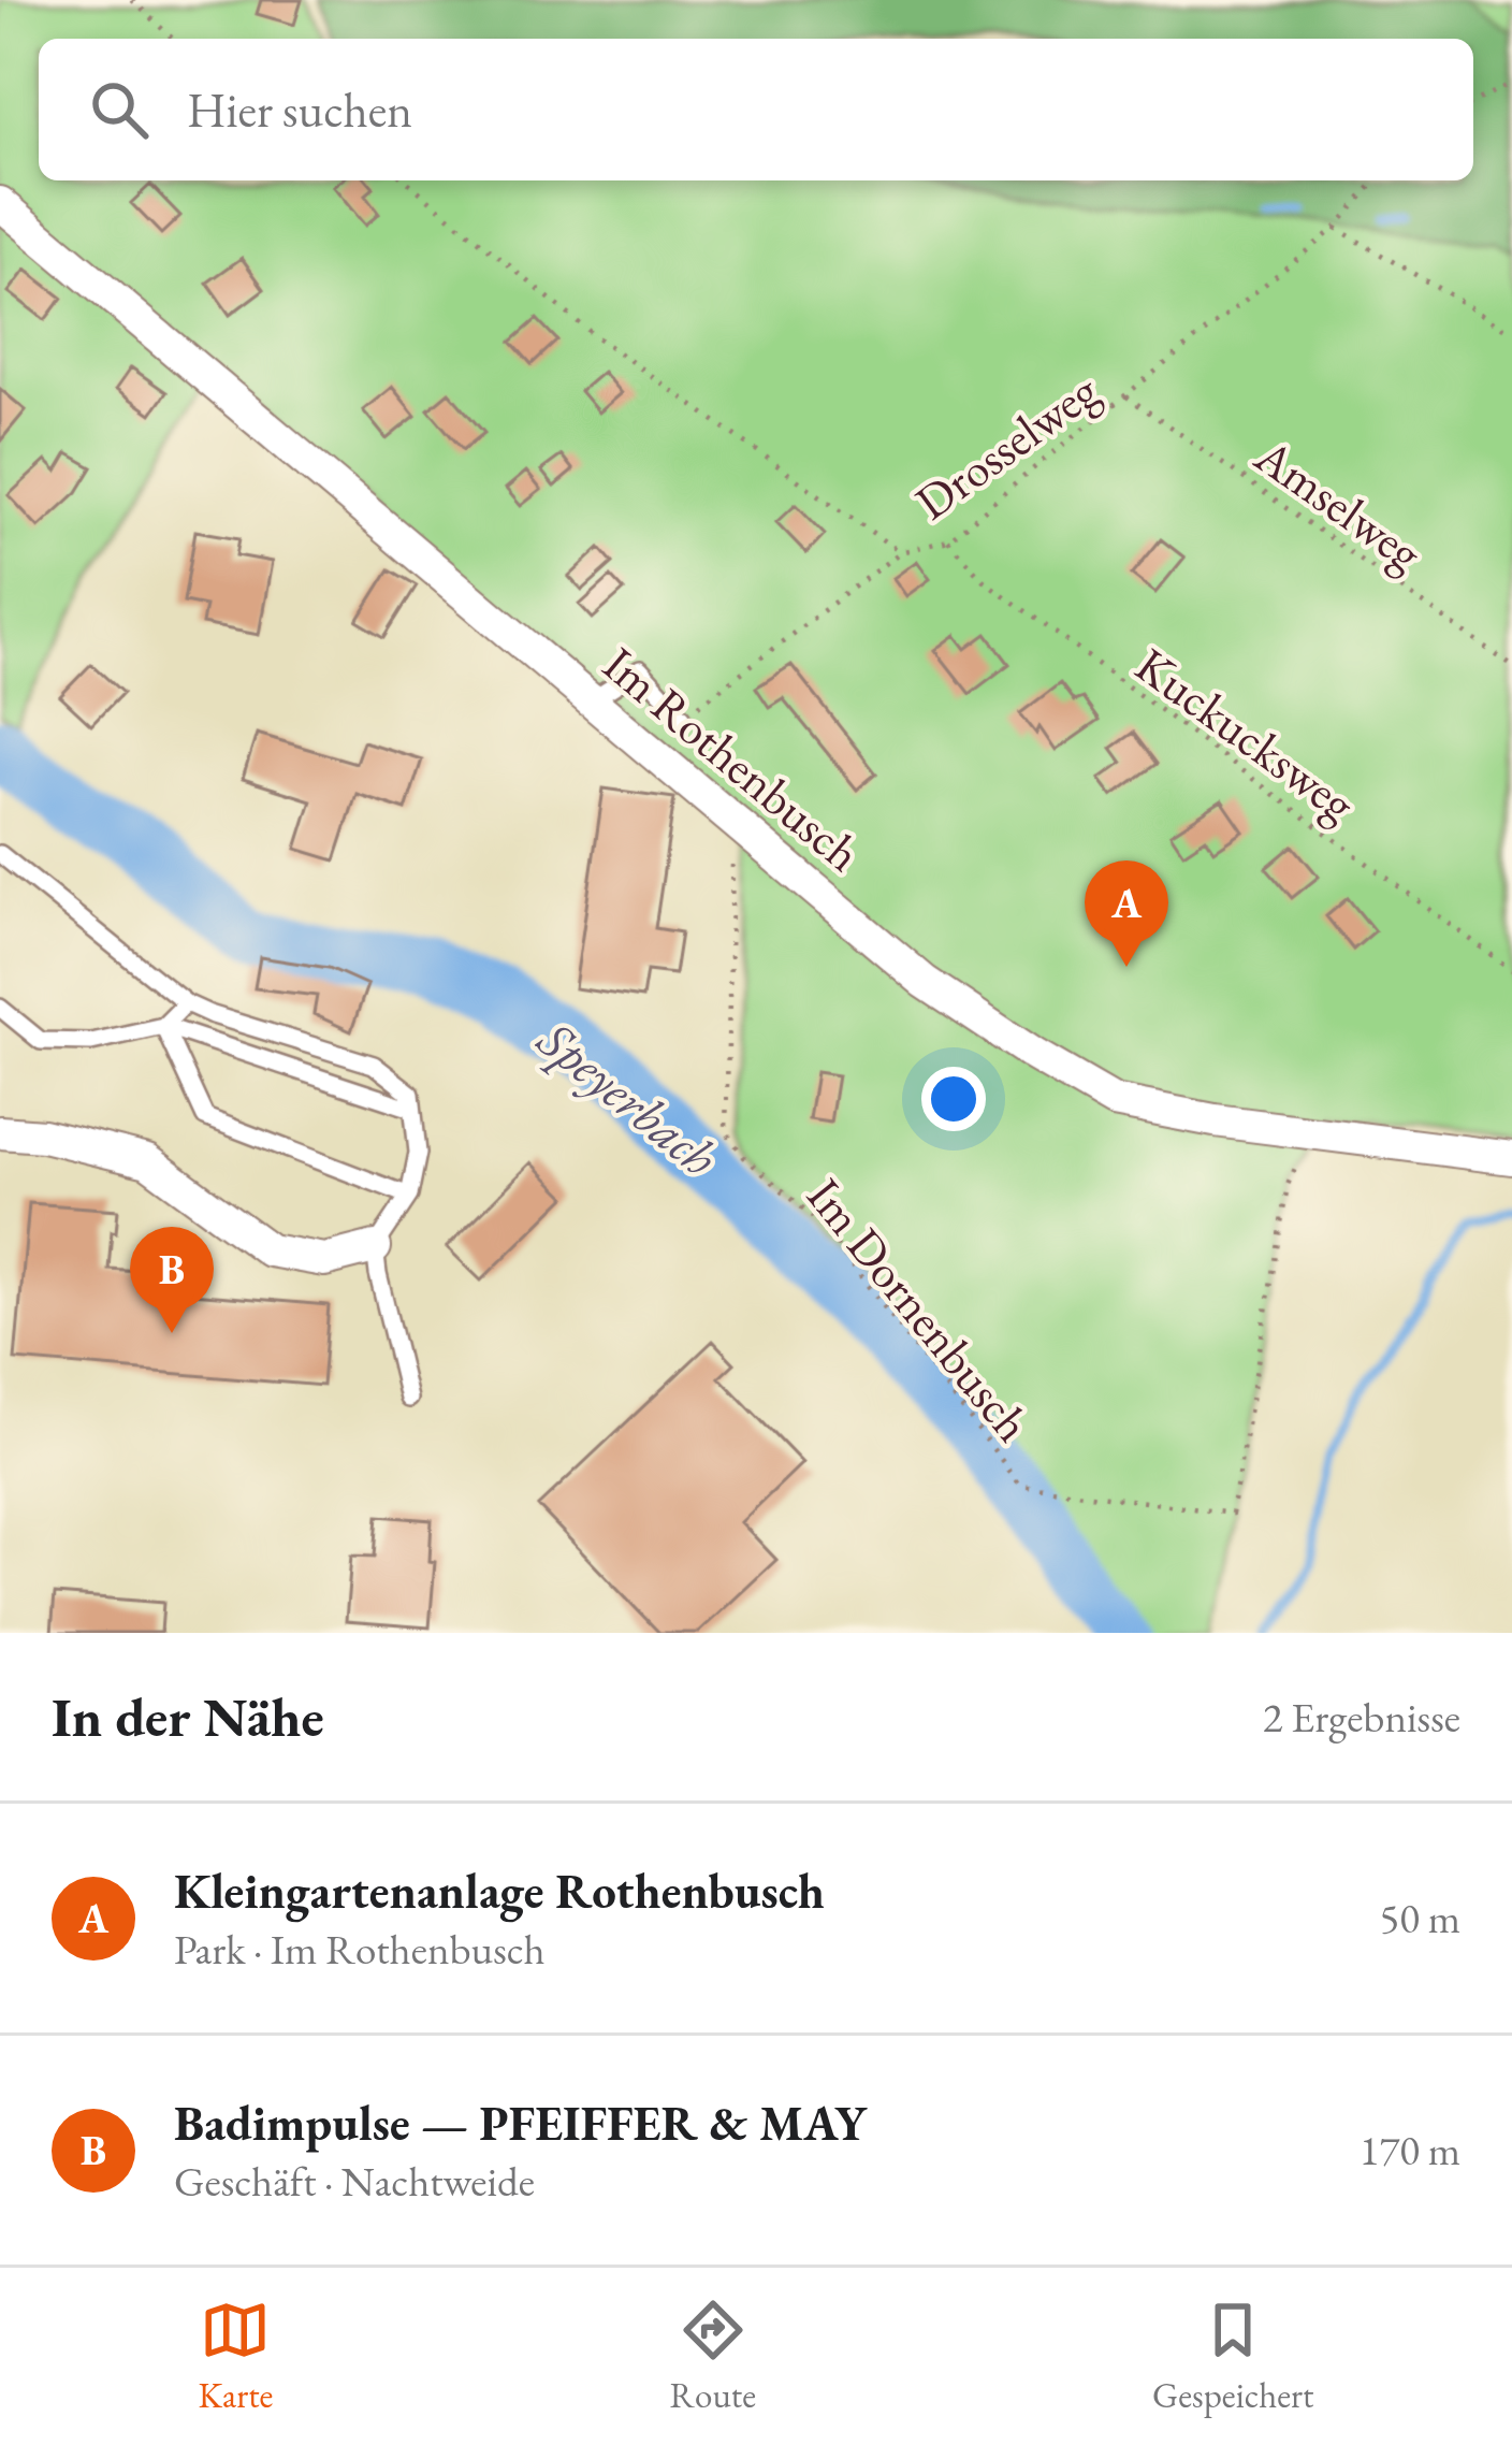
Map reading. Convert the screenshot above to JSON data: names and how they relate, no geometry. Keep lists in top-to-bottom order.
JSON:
{
  "streets": {
    "street": ["Im Rothenbusch"],
    "path": [
      "Drosselweg",
      "Amselweg",
      "Kuckucksweg",
      "Im Dornenbusch"
    ]
  },
  "crossings": [
    ["Drosselweg", "Amselweg"],
    ["Drosselweg", "Kuckucksweg"],
    ["Im Rothenbusch", "Im Dornenbusch"]
  ],
  "water": ["Speyerbach"],
  "page": {
    "search": "Hier suchen",
    "pins": ["A", "B"],
    "heading": ["In der Nähe", "2 Ergebnisse"],
    "list": [
      {
        "mark": "A",
        "name": "Kleingartenanlage Rothenbusch",
        "note": "Park · Im Rothenbusch",
        "value": "50 m"
      },
      {
        "mark": "B",
        "name": "Badimpulse — PFEIFFER & MAY",
        "note": "Geschäft · Nachtweide",
        "value": "170 m"
      }
    ],
    "nav": ["Karte", "Route", "Gespeichert"]
  }
}
